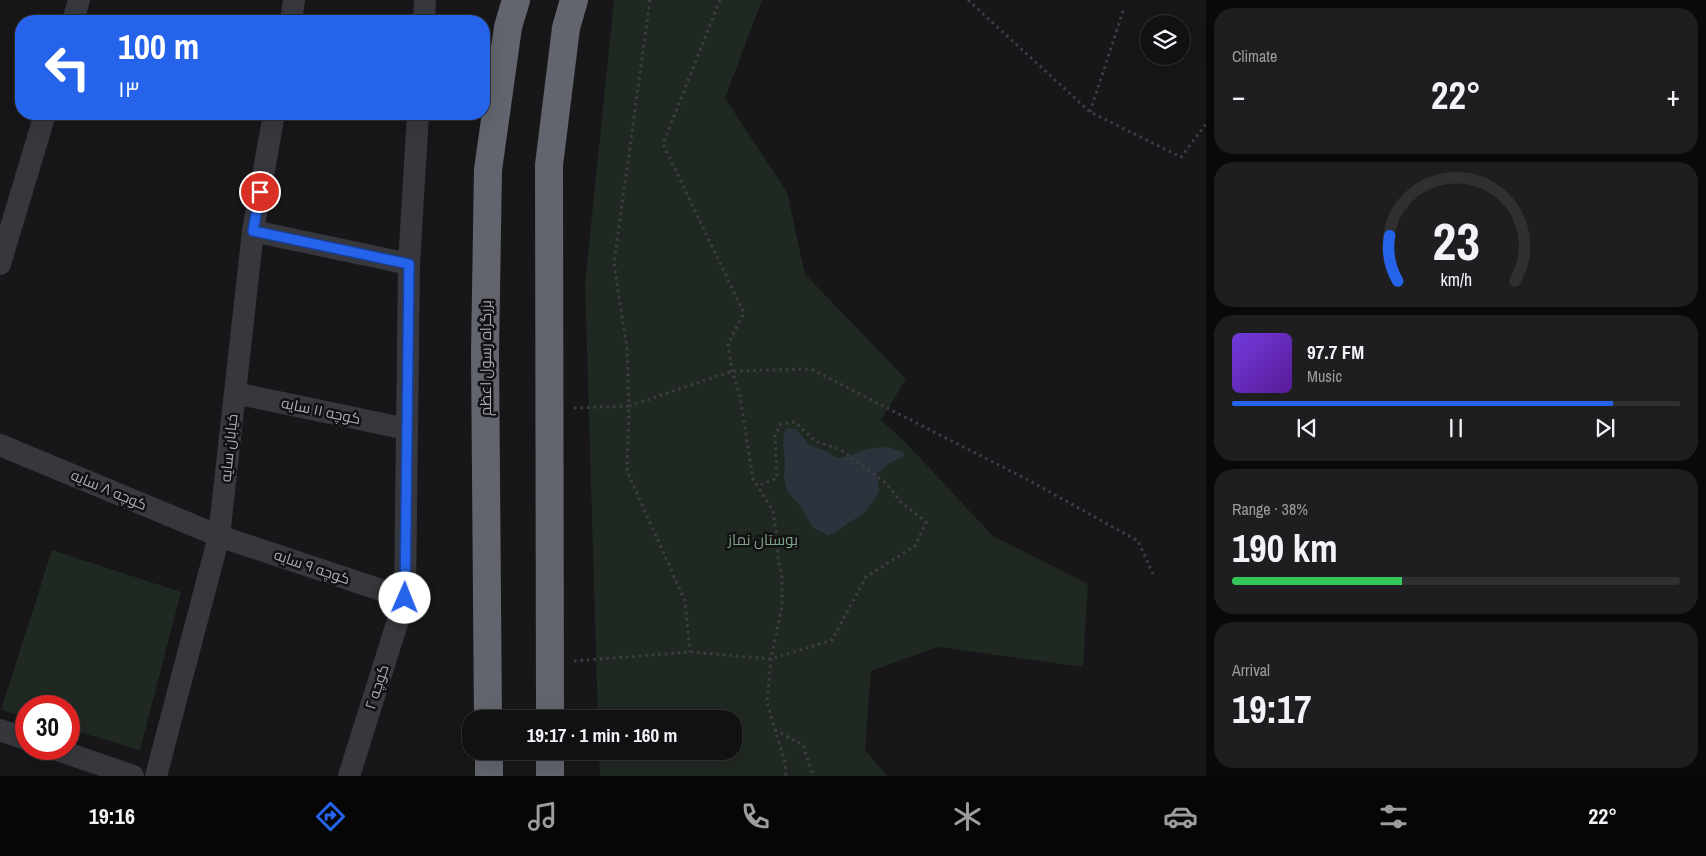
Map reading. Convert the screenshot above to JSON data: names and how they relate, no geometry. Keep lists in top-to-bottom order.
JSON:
{
  "streets": {
    "highway": ["بزرگراه رسول اعظم"],
    "street": [
      "کوچه ۱۱ سایه",
      "خیابان سایه",
      "کوچه ۸ سایه",
      "کوچه ۹ سایه",
      "کوچه ۲"
    ]
  },
  "crossings": [
    ["کوچه ۱۱ سایه", "خیابان سایه"],
    ["کوچه ۱۱ سایه", "کوچه ۲"],
    ["خیابان سایه", "کوچه ۸ سایه"],
    ["خیابان سایه", "کوچه ۹ سایه"],
    ["کوچه ۸ سایه", "کوچه ۹ سایه"],
    ["کوچه ۹ سایه", "کوچه ۲"]
  ],
  "parks": ["بوستان نماز"],
  "page": {
    "tile": [
      "Climate",
      ["Range · 38%", "190 km"],
      ["Arrival", "19:17"]
    ],
    "turn": ["100 m", "۱۳"],
    "heat": ["−", "22°", "+"],
    "song": ["97.7 FM", "Music"],
    "limit": "30",
    "trip": "19:17 · 1 min · 160 m",
    "tabs": ["19:16", "22°"],
    "gauge": ["23", "km/h"]
  }
}
